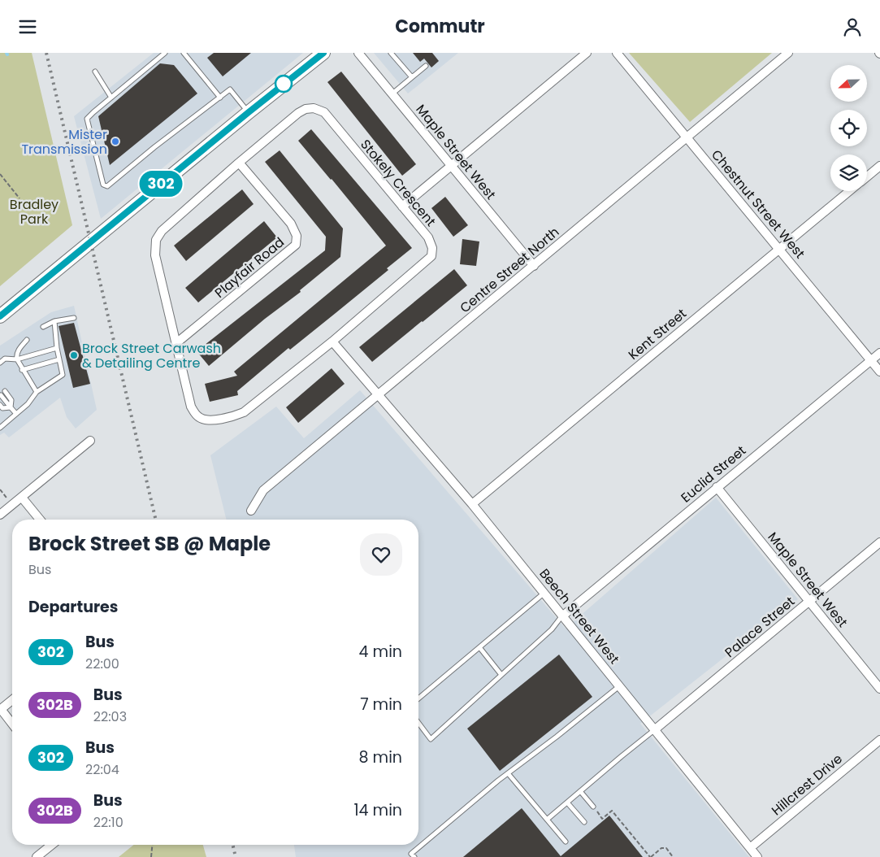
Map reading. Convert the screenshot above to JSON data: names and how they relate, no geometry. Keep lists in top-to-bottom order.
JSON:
{
  "streets": {
    "street": [
      "Maple Street West",
      "Stokely Crescent",
      "Chestnut Street West",
      "Playfair Road",
      "Centre Street North",
      "Kent Street",
      "Euclid Street",
      "Beech Street West",
      "Palace Street",
      "Hillcrest Drive"
    ]
  },
  "crossings": [
    ["Maple Street West", "Centre Street North"],
    ["Maple Street West", "Euclid Street"],
    ["Maple Street West", "Palace Street"],
    ["Stokely Crescent", "Playfair Road"],
    ["Stokely Crescent", "Beech Street West"],
    ["Chestnut Street West", "Centre Street North"],
    ["Chestnut Street West", "Kent Street"],
    ["Chestnut Street West", "Euclid Street"],
    ["Centre Street North", "Beech Street West"],
    ["Kent Street", "Beech Street West"],
    ["Euclid Street", "Beech Street West"],
    ["Beech Street West", "Palace Street"],
    ["Beech Street West", "Hillcrest Drive"]
  ],
  "parks": ["Bradley Park"],
  "places": ["Mister Transmission", "Brock Street Carwash & Detailing Centre"],
  "lines": ["bus line 302"],
  "north": "left",
  "page": {
    "header": "Commutr",
    "on_map": "302",
    "heading": [
      ["Brock Street SB @ Maple", "Bus"],
      "Departures"
    ],
    "list": [
      {
        "mark": "302",
        "name": "Bus",
        "note": "22:00",
        "value": "4 min"
      },
      {
        "mark": "302B",
        "name": "Bus",
        "note": "22:03",
        "value": "7 min"
      },
      {
        "mark": "302",
        "name": "Bus",
        "note": "22:04",
        "value": "8 min"
      },
      {
        "mark": "302B",
        "name": "Bus",
        "note": "22:10",
        "value": "14 min"
      }
    ]
  }
}
